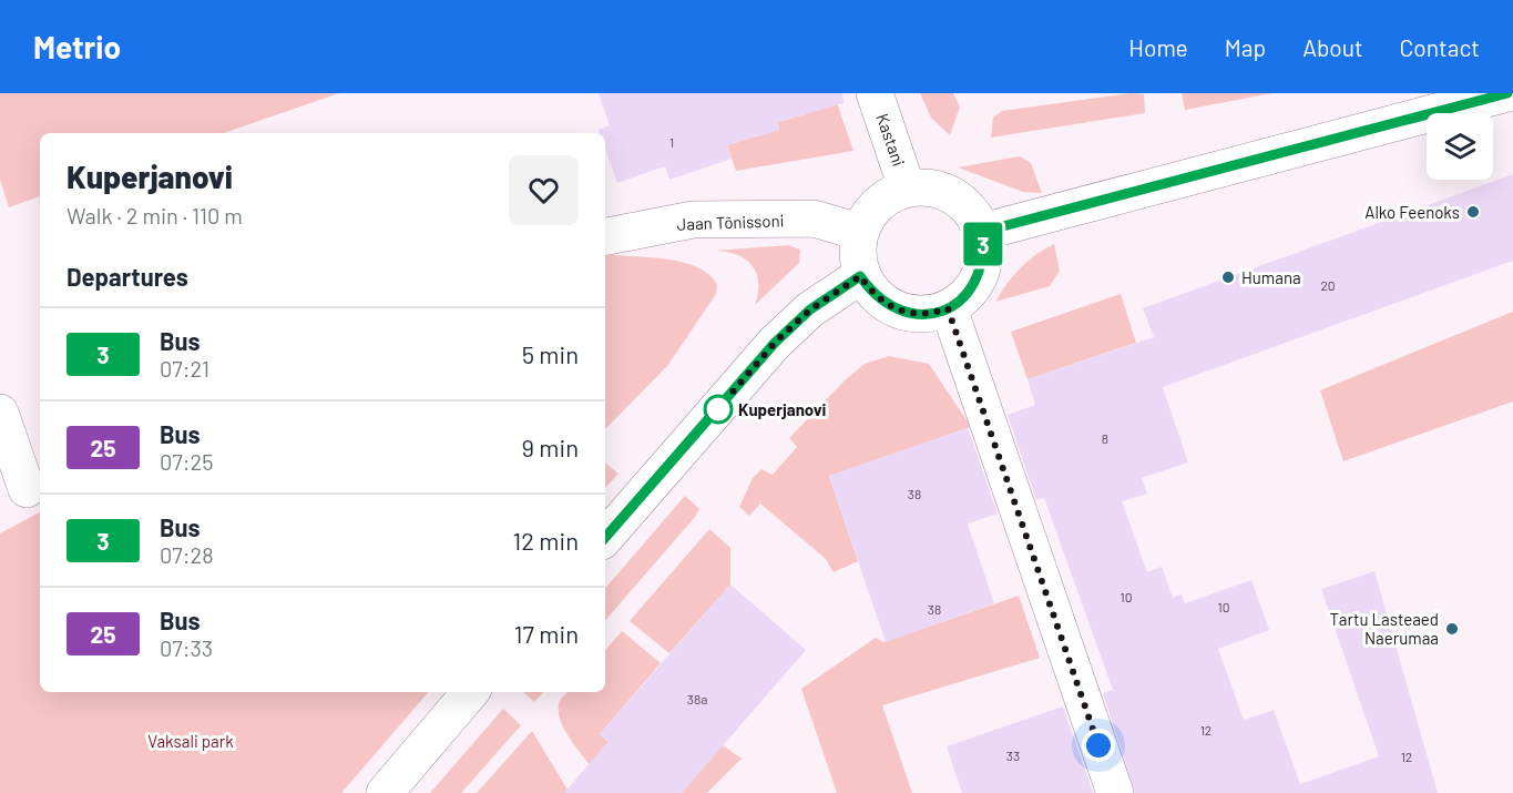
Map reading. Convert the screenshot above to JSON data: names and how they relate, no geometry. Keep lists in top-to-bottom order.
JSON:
{
  "streets": {
    "street": ["Kastani", "Jaan Tõnissoni"]
  },
  "crossings": [
    ["Kastani", "Jaan Tõnissoni"]
  ],
  "parks": ["Vaksali park"],
  "places": [
    "Alko Feenoks",
    "Humana",
    "Kuperjanovi",
    "Tartu Lasteaed Naerumaa"
  ],
  "lines": ["bus line 3"],
  "house_numbers": [
    "1",
    "20",
    "8",
    "38",
    "10",
    "10",
    "38",
    "38a",
    "12",
    "33",
    "12"
  ],
  "page": {
    "header": "Metrio",
    "nav": [
      "Home",
      "Map",
      "About",
      "Contact"
    ],
    "on_map": "3",
    "heading": [
      ["Kuperjanovi", "Walk · 2 min · 110 m"],
      "Departures"
    ],
    "list": [
      {
        "mark": "3",
        "name": "Bus",
        "note": "07:21",
        "value": "5 min"
      },
      {
        "mark": "25",
        "name": "Bus",
        "note": "07:25",
        "value": "9 min"
      },
      {
        "mark": "3",
        "name": "Bus",
        "note": "07:28",
        "value": "12 min"
      },
      {
        "mark": "25",
        "name": "Bus",
        "note": "07:33",
        "value": "17 min"
      }
    ]
  }
}
